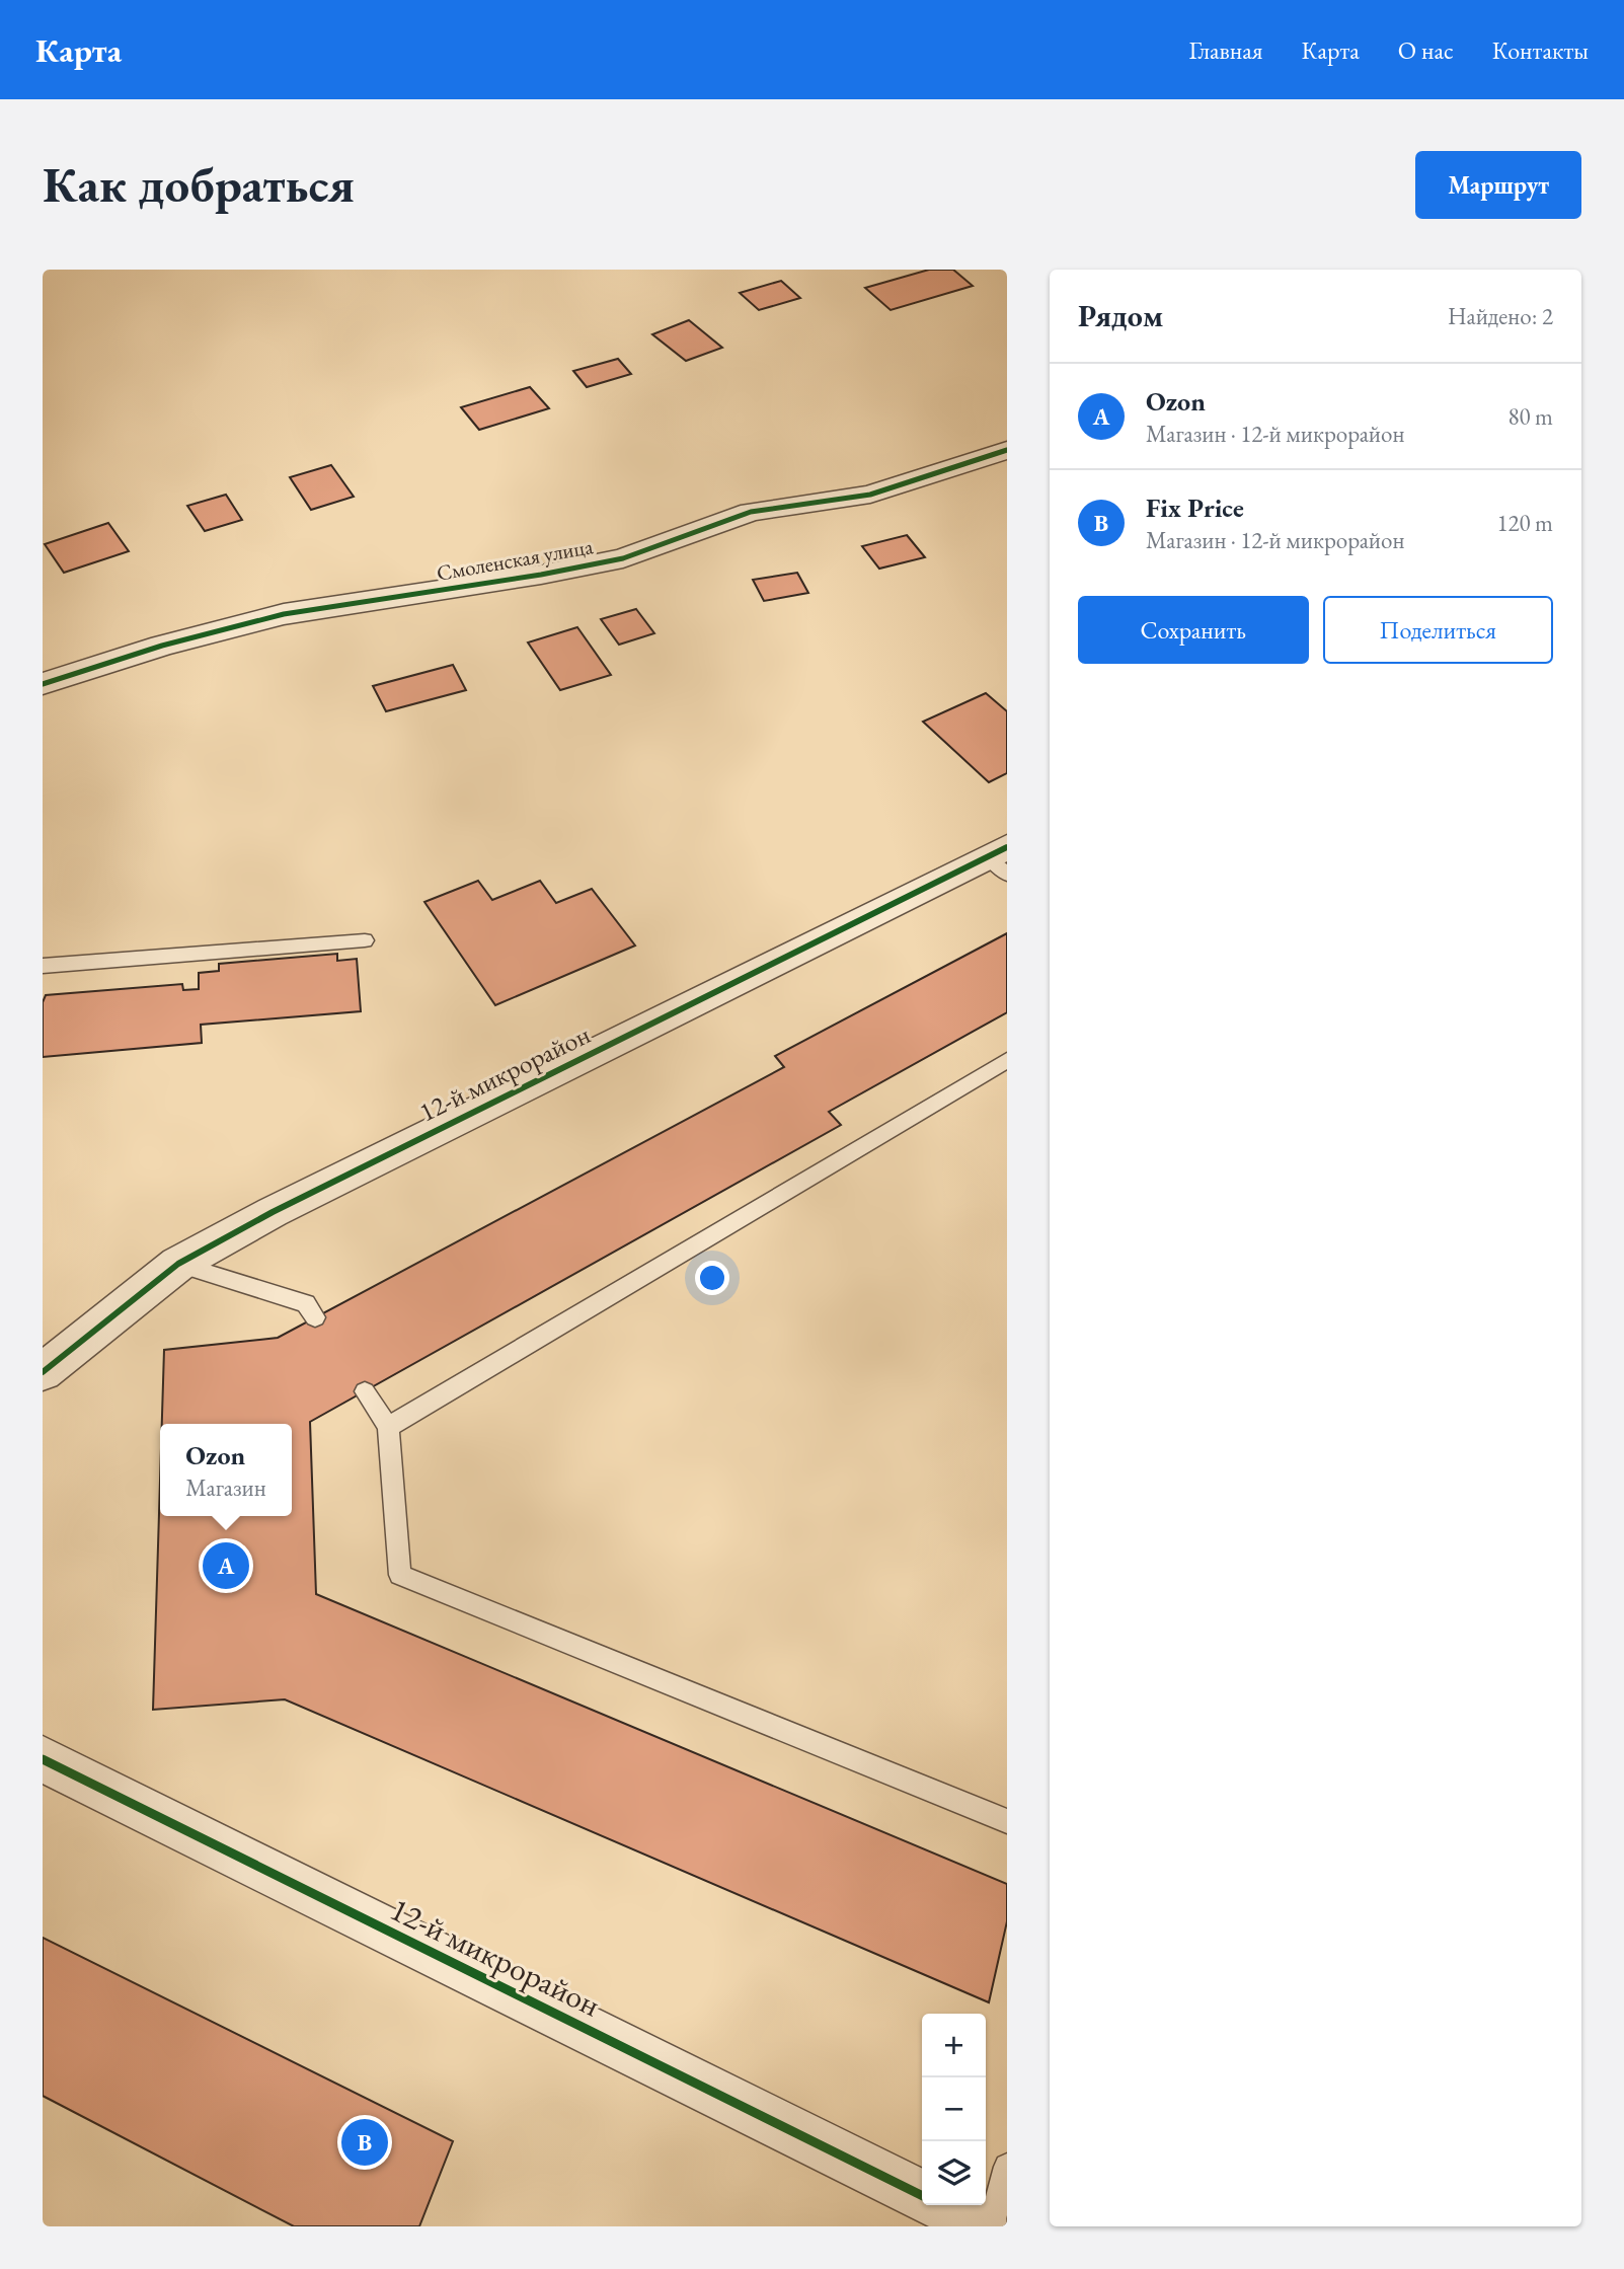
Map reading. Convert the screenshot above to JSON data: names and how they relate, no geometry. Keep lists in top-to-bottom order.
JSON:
{
  "streets": {
    "street": ["Смоленская улица", "12-й микрорайон"]
  },
  "page": {
    "header": "Карта",
    "nav": [
      "Главная",
      "Карта",
      "О нас",
      "Контакты"
    ],
    "buttons": [
      "Маршрут",
      ["Сохранить", "Поделиться"]
    ],
    "title": "Как добраться",
    "heading": ["Рядом", "Найдено: 2"],
    "list": [
      {
        "mark": "A",
        "name": "Ozon",
        "note": "Магазин · 12-й микрорайон",
        "value": "80 m"
      },
      {
        "mark": "B",
        "name": "Fix Price",
        "note": "Магазин · 12-й микрорайон",
        "value": "120 m"
      }
    ],
    "popup": ["Ozon", "Магазин"],
    "pins": ["A", "B"],
    "map_buttons": ["+", "−"]
  }
}
